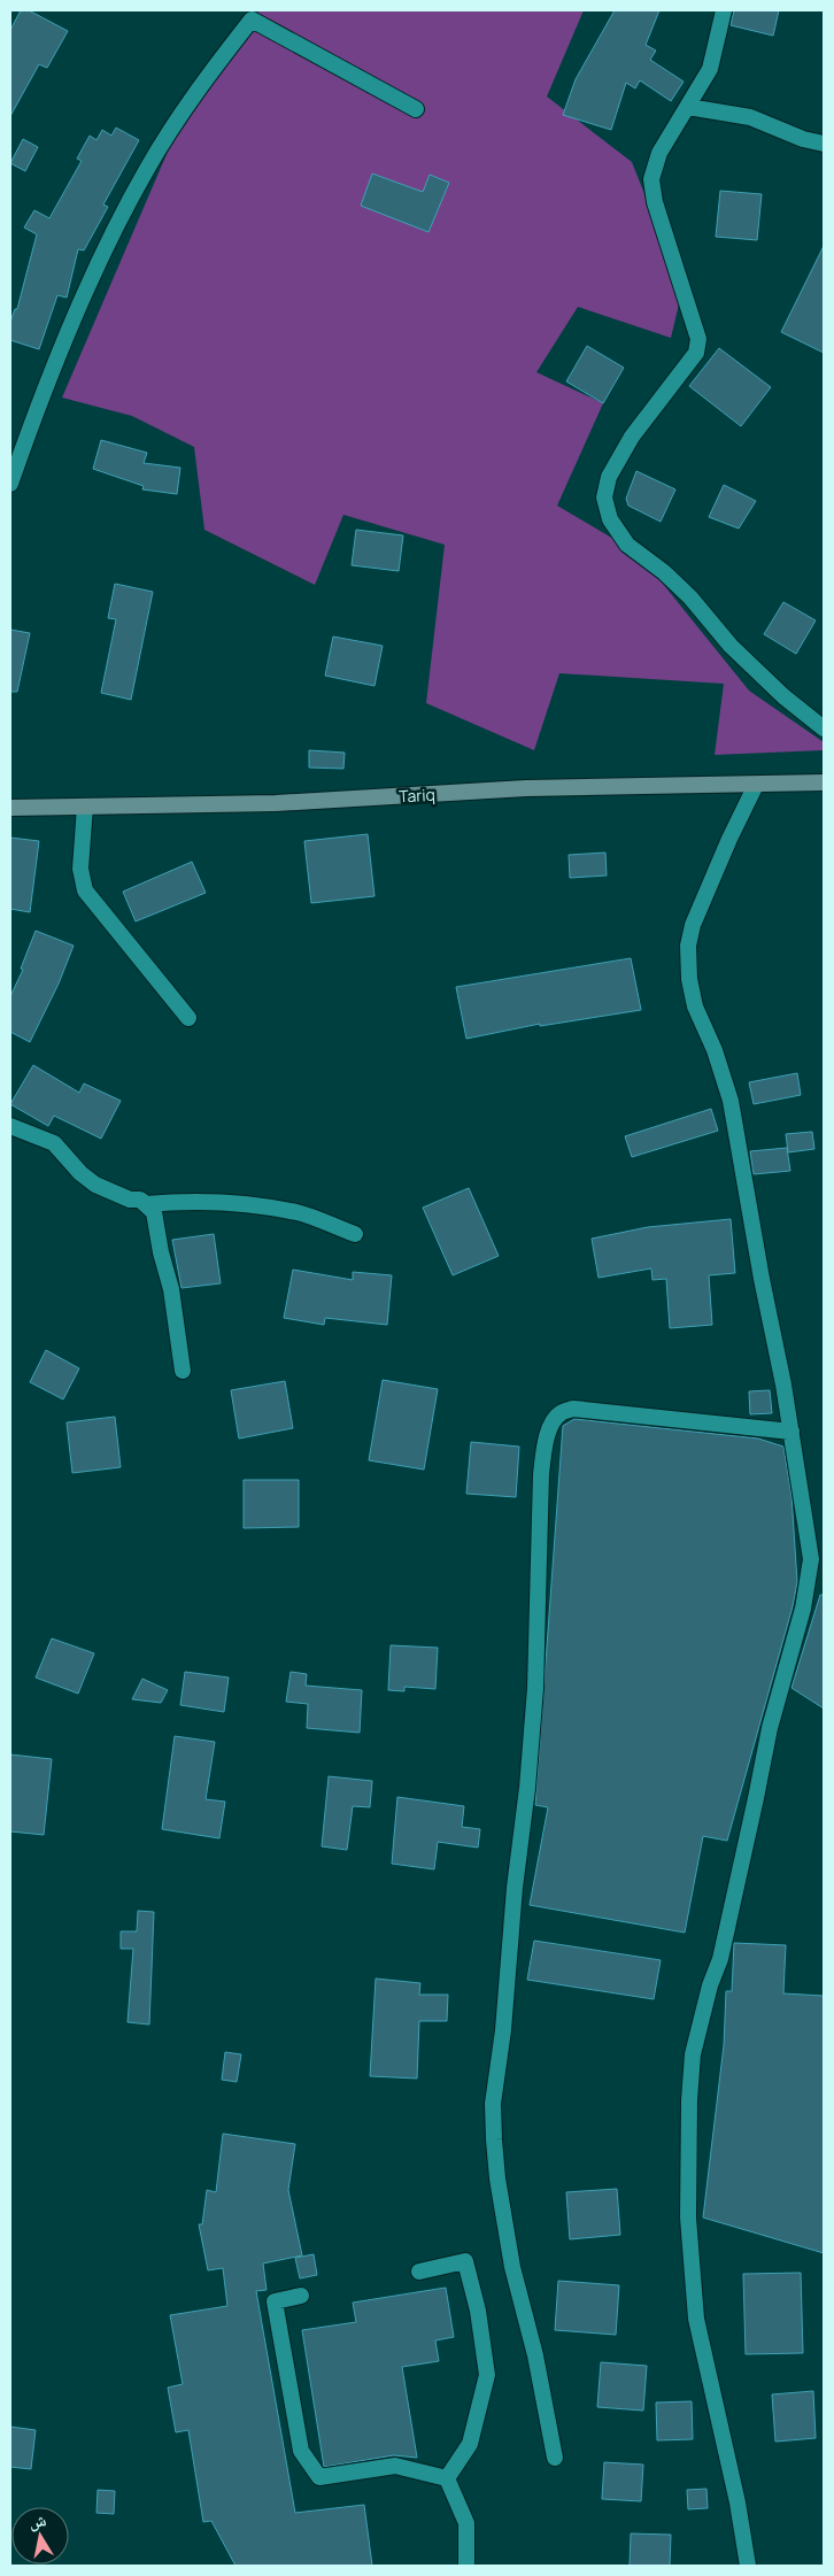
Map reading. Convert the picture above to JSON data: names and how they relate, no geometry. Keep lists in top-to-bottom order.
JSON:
{
  "streets": {
    "main road": ["Tariq"]
  },
  "north": "top"
}
